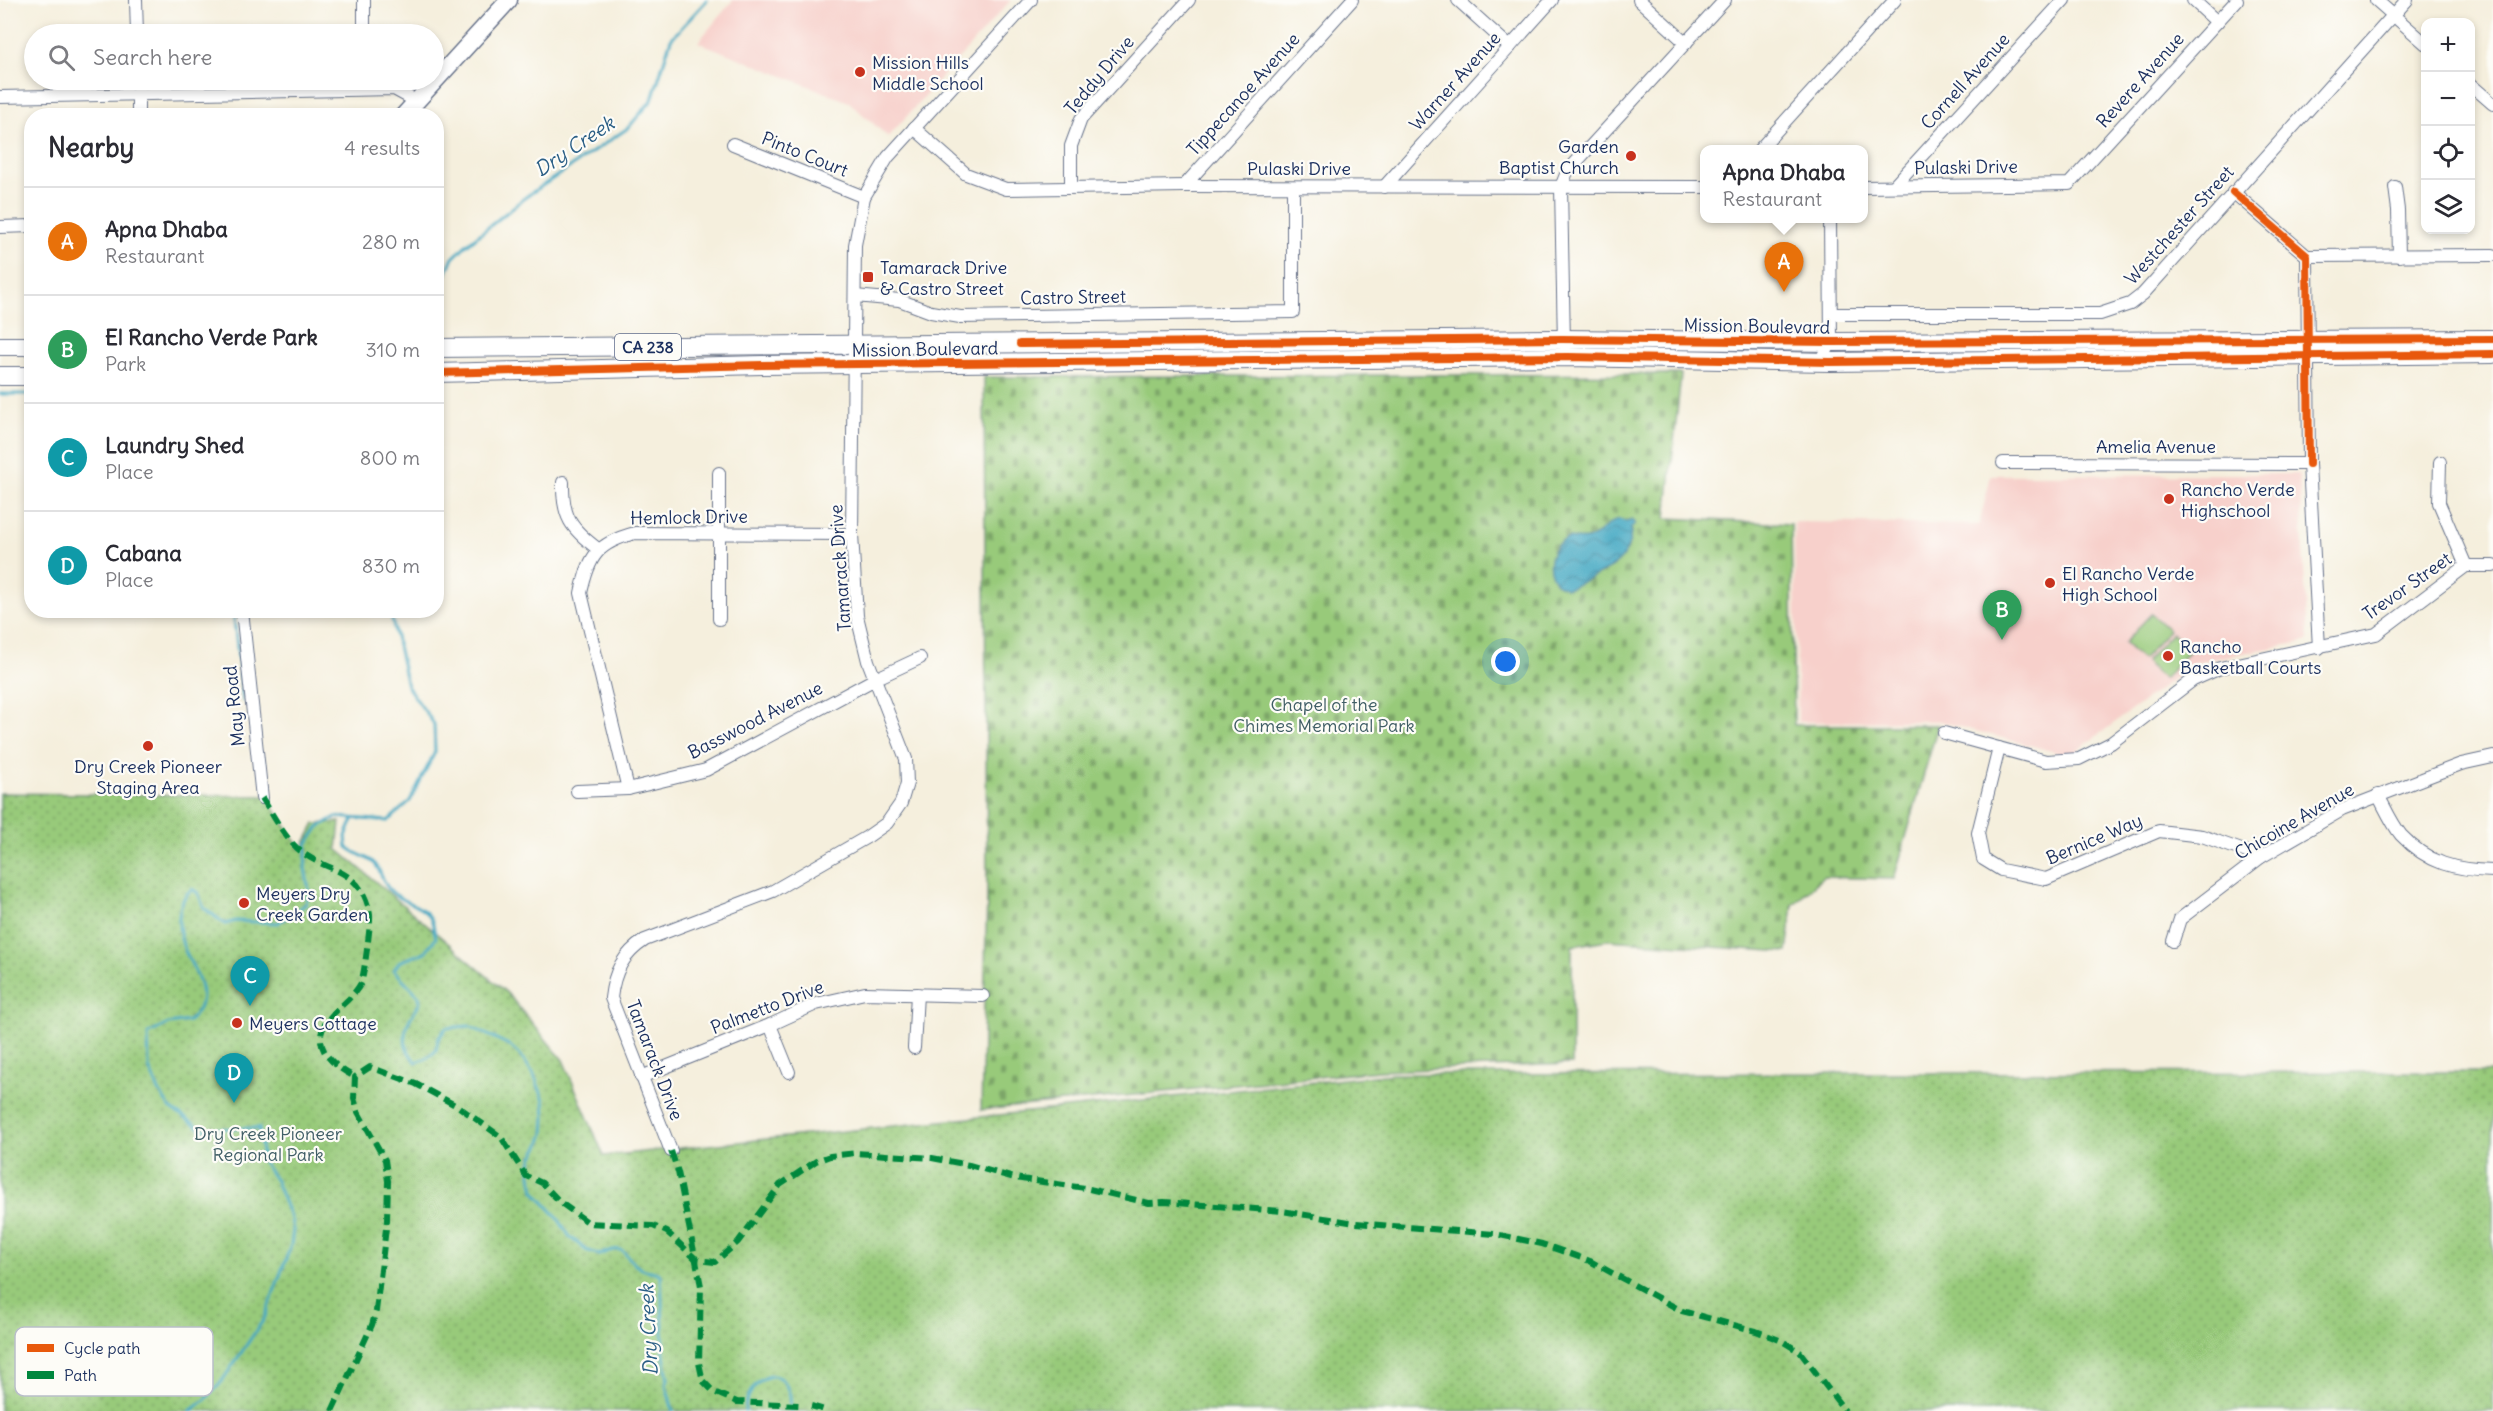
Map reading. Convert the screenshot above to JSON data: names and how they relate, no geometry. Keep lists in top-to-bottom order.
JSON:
{
  "streets": {
    "main road": ["Mission Boulevard", "CA 238"],
    "street": [
      "Teddy Drive",
      "Revere Avenue",
      "Warner Avenue",
      "Cornell Avenue",
      "Tippecanoe Avenue",
      "Pinto Court",
      "Pulaski Drive",
      "Westchester Street",
      "Castro Street",
      "Amelia Avenue",
      "Hemlock Drive",
      "Tamarack Drive",
      "Trevor Street",
      "May Road",
      "Basswood Avenue",
      "Chicoine Avenue",
      "Bernice Way",
      "Palmetto Drive"
    ]
  },
  "crossings": [
    ["Teddy Drive", "Pulaski Drive"],
    ["Revere Avenue", "Pulaski Drive"],
    ["Warner Avenue", "Pulaski Drive"],
    ["Cornell Avenue", "Pulaski Drive"],
    ["Tippecanoe Avenue", "Pulaski Drive"],
    ["Pinto Court", "Tamarack Drive"],
    ["Pulaski Drive", "Castro Street"],
    ["Pulaski Drive", "Tamarack Drive"],
    ["Castro Street", "Tamarack Drive"],
    ["Mission Boulevard", "Tamarack Drive"],
    ["Hemlock Drive", "Tamarack Drive"],
    ["Tamarack Drive", "Basswood Avenue"],
    ["Tamarack Drive", "Palmetto Drive"],
    ["Trevor Street", "Bernice Way"],
    ["Chicoine Avenue", "Bernice Way"]
  ],
  "water": ["Dry Creek"],
  "parks": ["Chapel of the Chimes Memorial Park", "Dry Creek Pioneer Regional Park"],
  "places": {
    "other": [
      "Mission Hills Middle School",
      "Garden Baptist Church",
      "Rancho Verde Highschool",
      "El Rancho Verde High School",
      "Rancho Basketball Courts",
      "Dry Creek Pioneer Staging Area",
      "Meyers Dry Creek Garden",
      "Meyers Cottage"
    ],
    "transit": ["Tamarack Drive & Castro Street"]
  },
  "legend": ["Cycle path", "Path"],
  "page": {
    "map_buttons": ["+", "−"],
    "search": "Search here",
    "heading": ["Nearby", "4 results"],
    "popup": ["Apna Dhaba", "Restaurant"],
    "list": [
      {
        "mark": "A",
        "name": "Apna Dhaba",
        "note": "Restaurant",
        "value": "280 m"
      },
      {
        "mark": "B",
        "name": "El Rancho Verde Park",
        "note": "Park",
        "value": "310 m"
      },
      {
        "mark": "C",
        "name": "Laundry Shed",
        "note": "Place",
        "value": "800 m"
      },
      {
        "mark": "D",
        "name": "Cabana",
        "note": "Place",
        "value": "830 m"
      }
    ],
    "pins": [
      "A",
      "B",
      "C",
      "D"
    ]
  }
}
